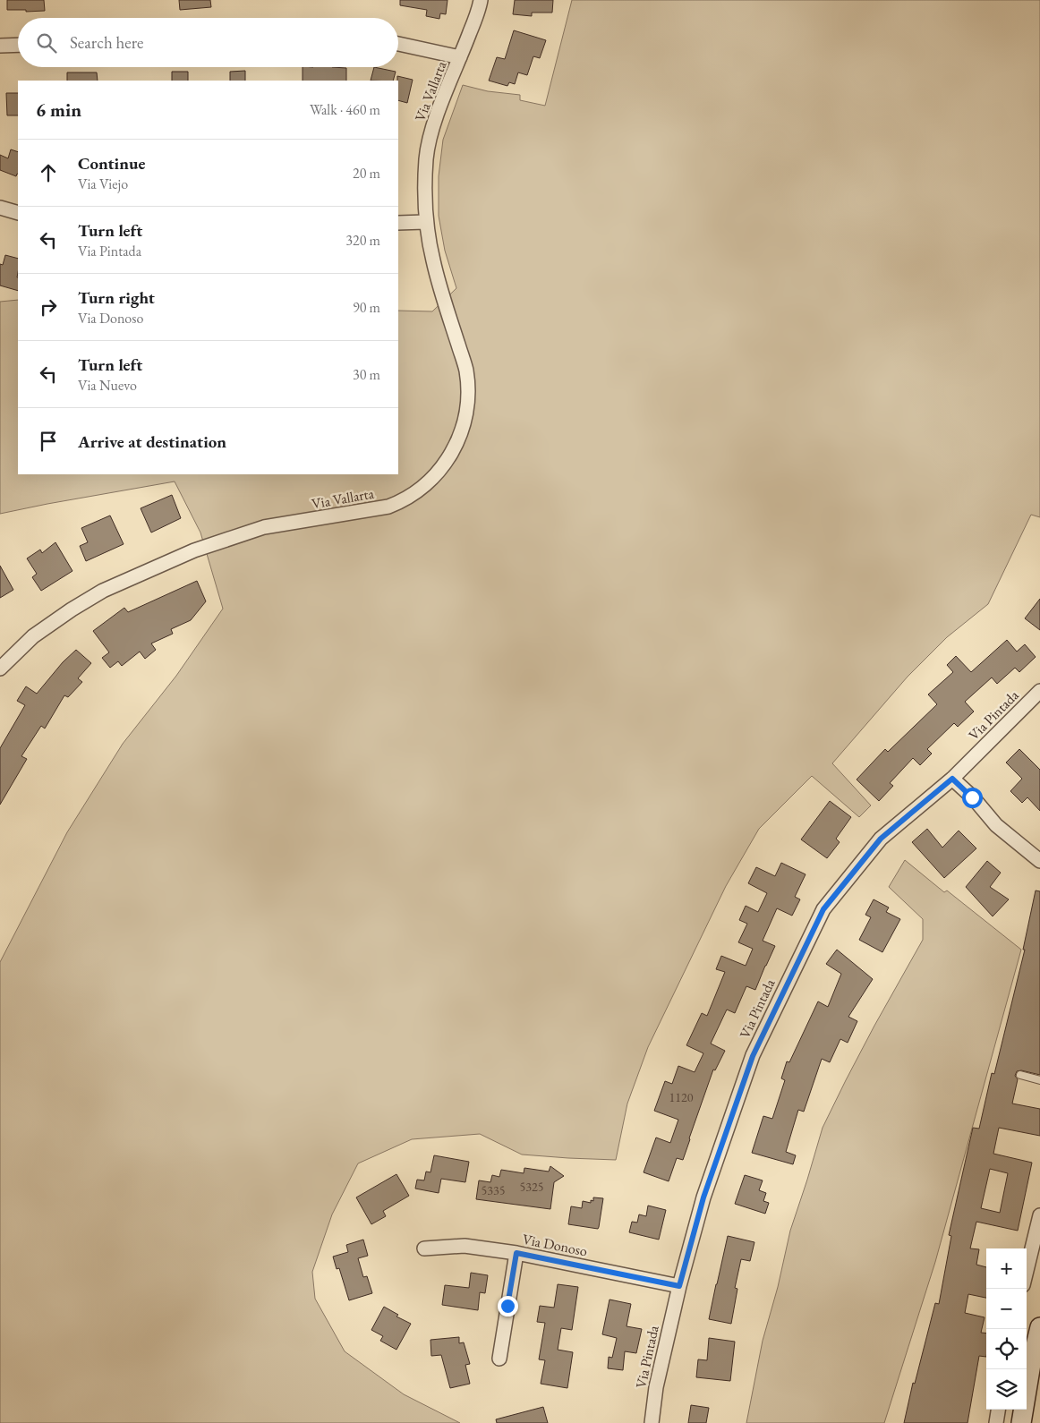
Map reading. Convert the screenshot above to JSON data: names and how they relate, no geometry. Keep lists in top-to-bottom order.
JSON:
{
  "streets": {
    "street": ["Via Vallarta", "Via Pintada", "Via Donoso"]
  },
  "crossings": [
    ["Via Pintada", "Via Donoso"]
  ],
  "house_numbers": ["1120", "5325", "5335"],
  "page": {
    "search": "Search here",
    "heading": ["6 min", "Walk · 460 m"],
    "list": [
      ["Continue", "Via Viejo", "20 m"],
      ["Turn left", "Via Pintada", "320 m"],
      ["Turn right", "Via Donoso", "90 m"],
      ["Turn left", "Via Nuevo", "30 m"],
      "Arrive at destination"
    ],
    "map_buttons": ["+", "−"]
  }
}
